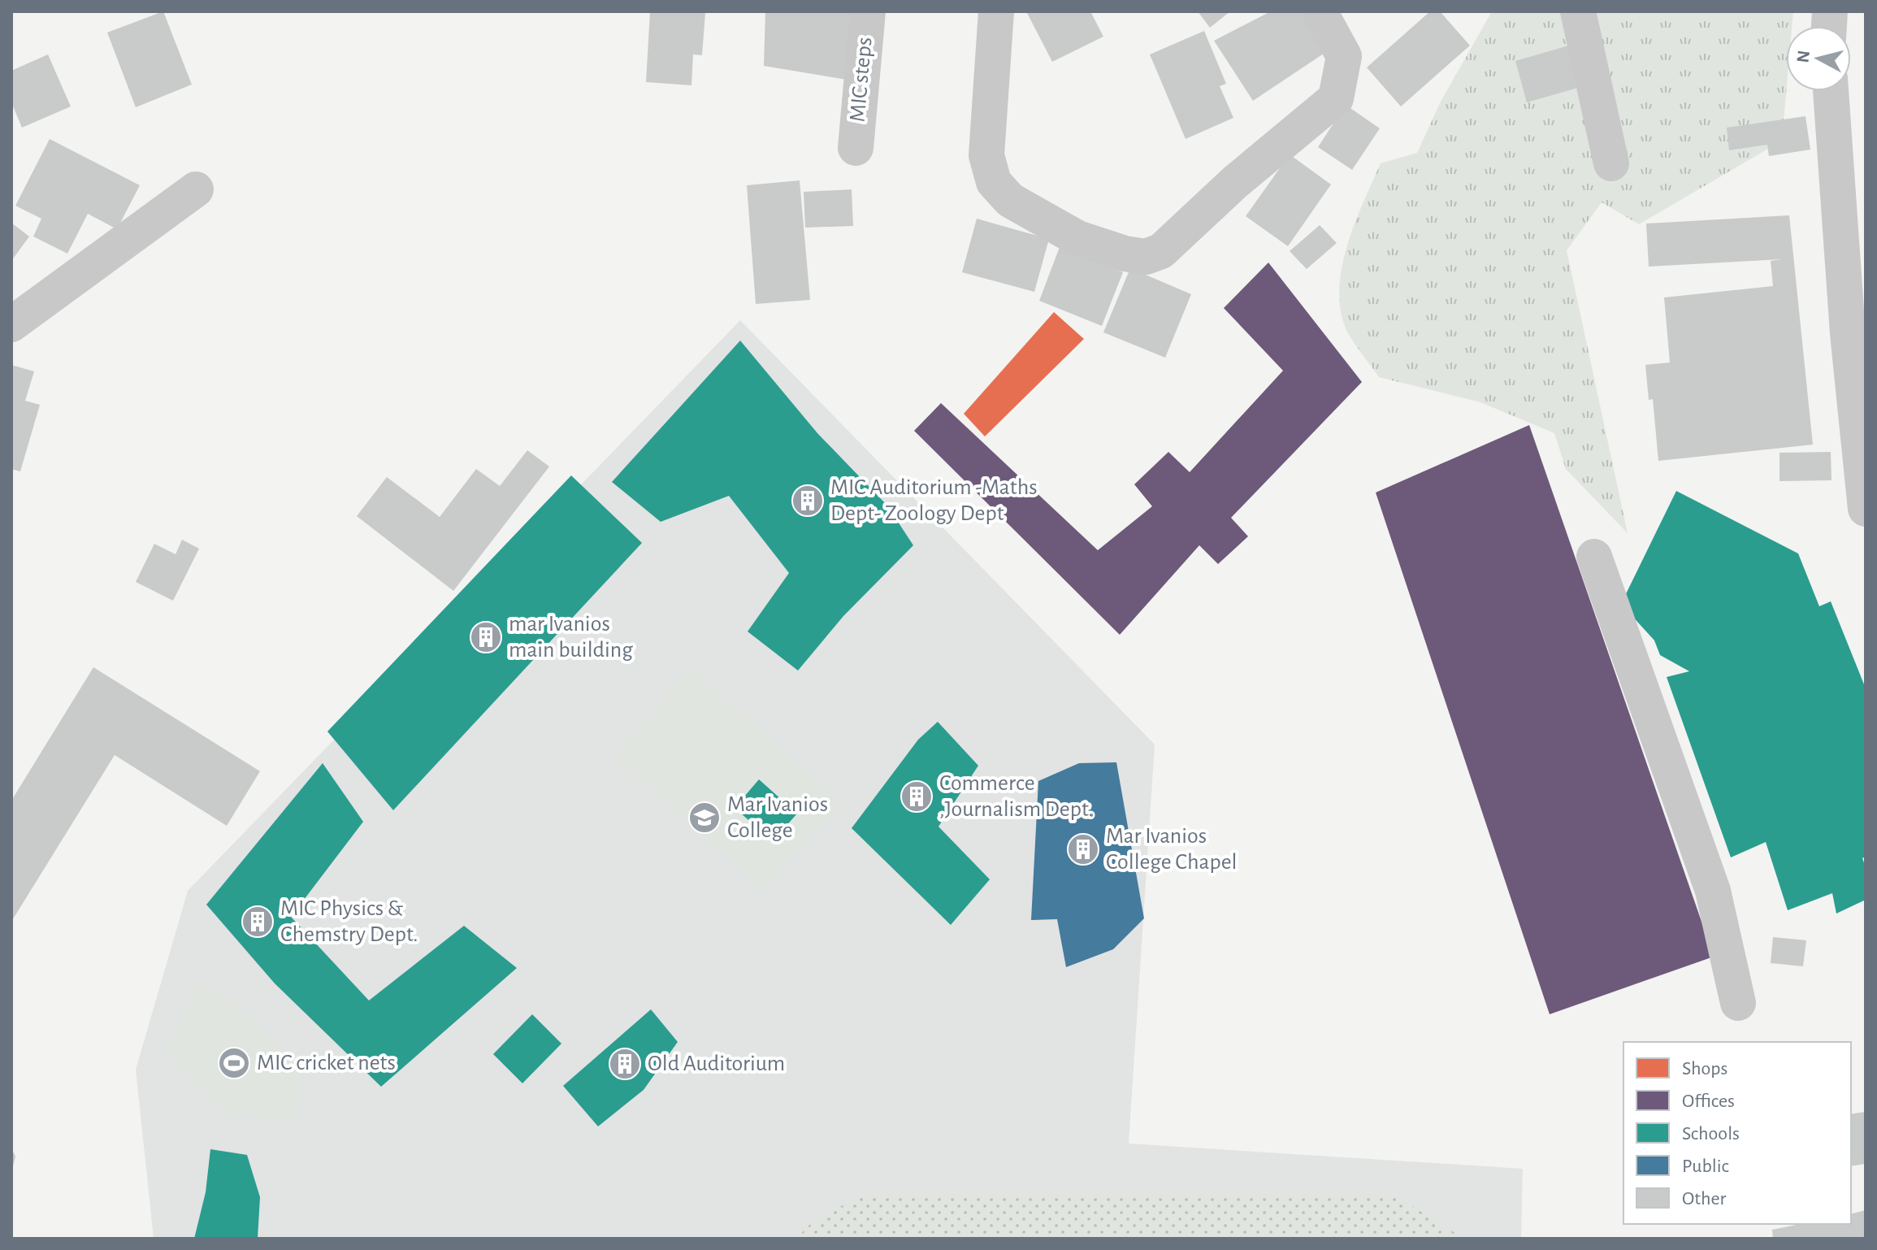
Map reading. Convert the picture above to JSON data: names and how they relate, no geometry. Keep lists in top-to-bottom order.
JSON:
{
  "streets": {
    "street": ["MIC steps"]
  },
  "places": {
    "building": [
      "MIC Auditorium -Maths Dept- Zoology Dept",
      "mar Ivanios main building",
      "Commerce ,Journalism Dept.",
      "Mar Ivanios College Chapel",
      "MIC Physics & Chemstry Dept.",
      "Old Auditorium"
    ],
    "school or university": ["Mar Ivanios College"],
    "sports": ["MIC cricket nets"]
  },
  "legend": [
    "Shops",
    "Offices",
    "Schools",
    "Public",
    "Other"
  ],
  "north": "left"
}
